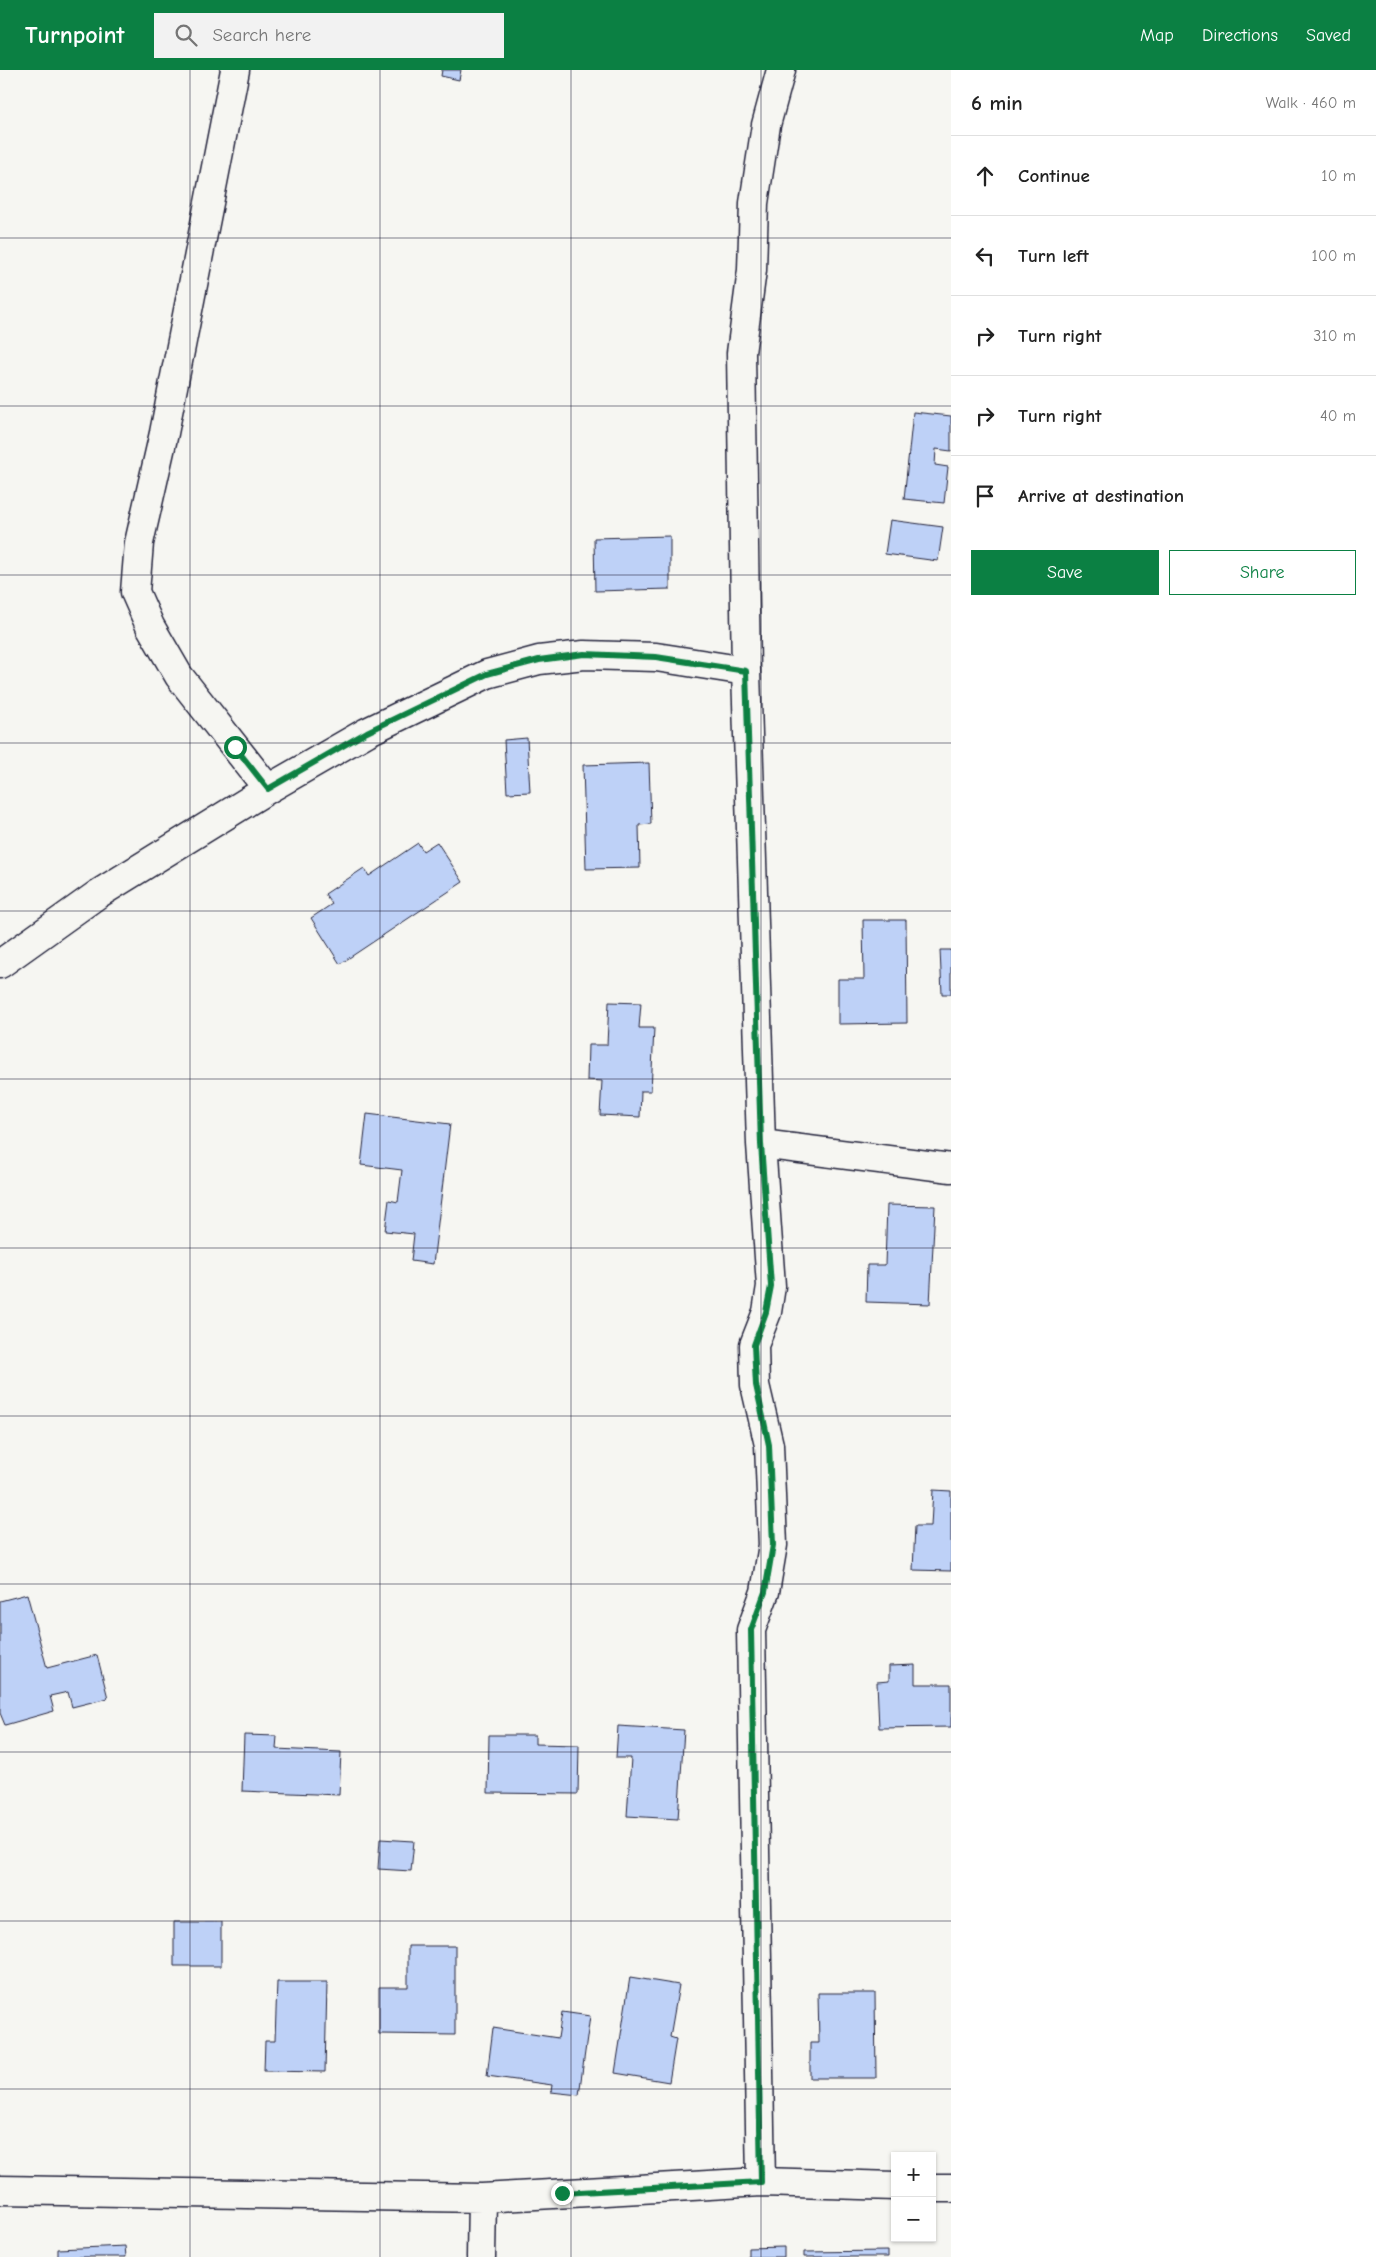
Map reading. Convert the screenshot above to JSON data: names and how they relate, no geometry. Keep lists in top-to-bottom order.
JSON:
{
  "page": {
    "header": "Turnpoint",
    "search": "Search here",
    "nav": ["Map", "Directions", "Saved"],
    "heading": ["6 min", "Walk · 460 m"],
    "list": [
      ["Continue", "10 m"],
      ["Turn left", "100 m"],
      ["Turn right", "310 m"],
      ["Turn right", "40 m"],
      "Arrive at destination"
    ],
    "buttons": ["Save", "Share"],
    "map_buttons": ["+", "−"]
  }
}
